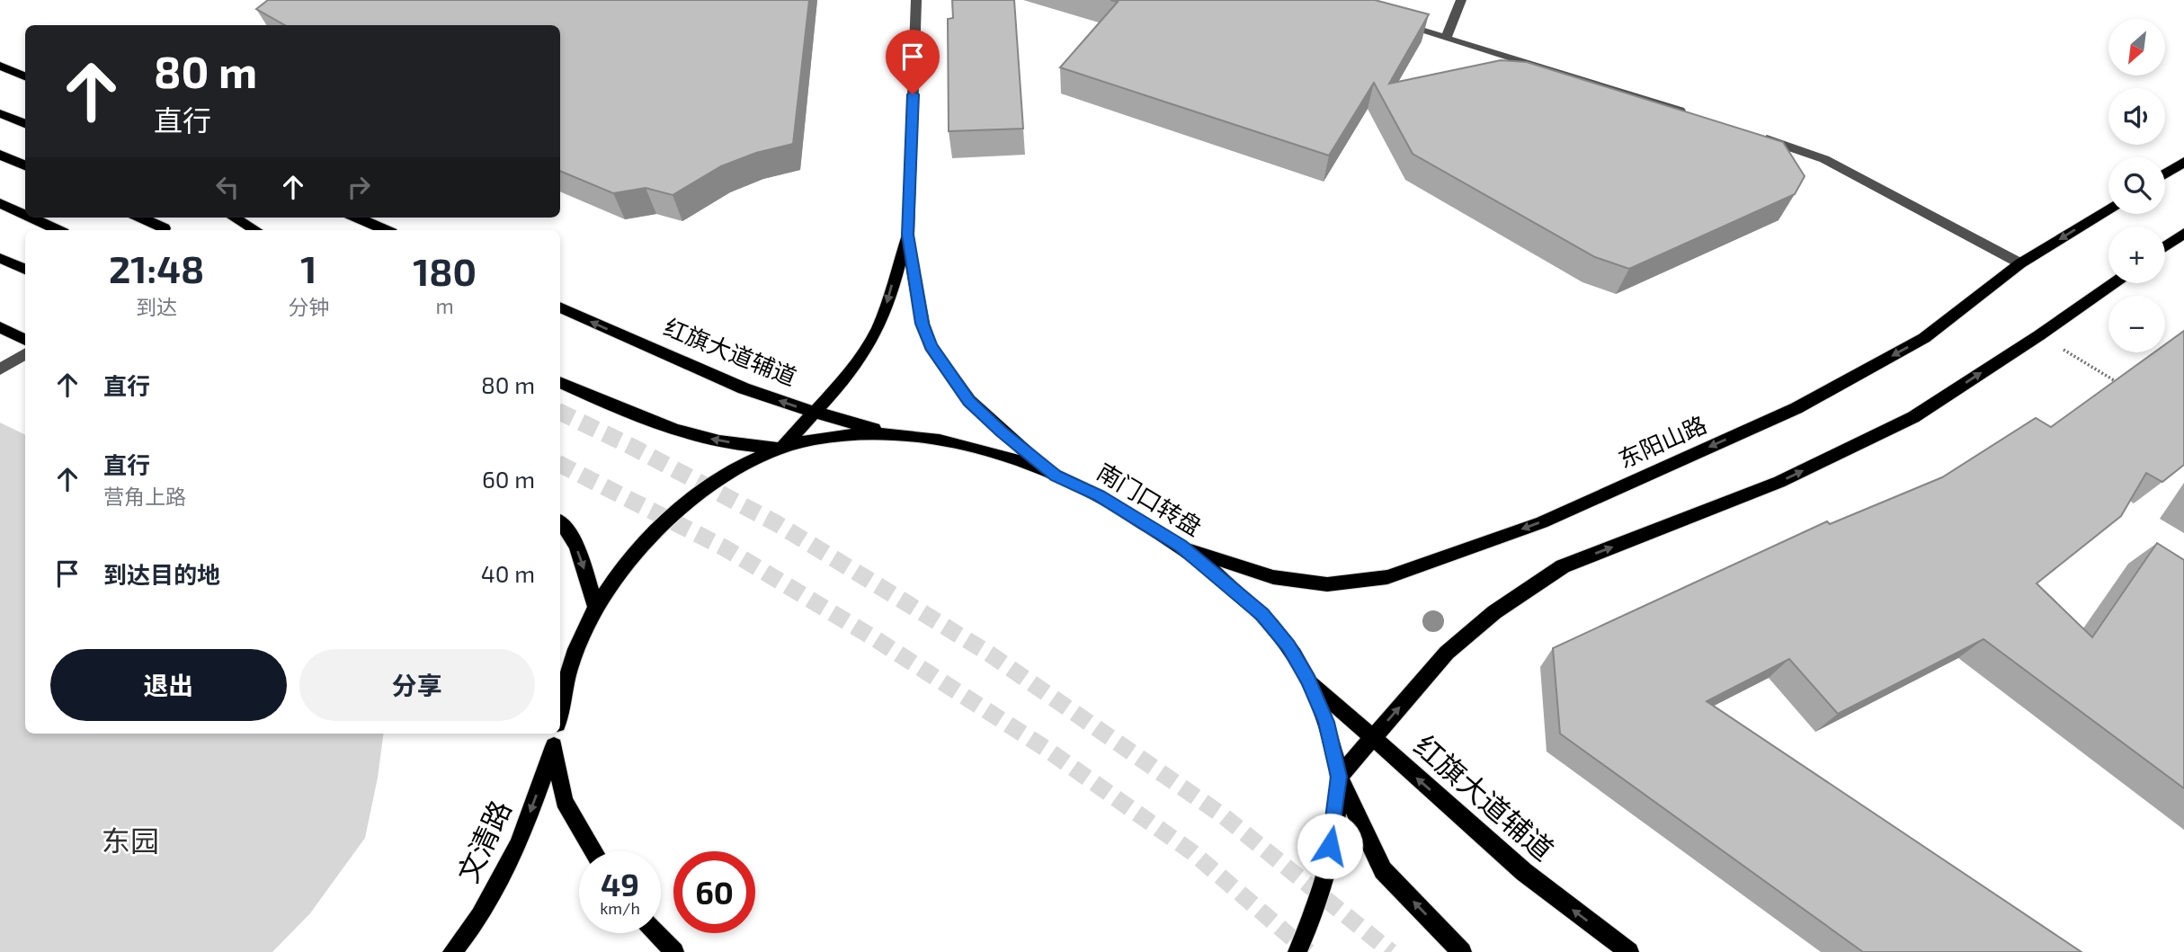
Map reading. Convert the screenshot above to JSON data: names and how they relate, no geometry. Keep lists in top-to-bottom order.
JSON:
{
  "streets": {
    "main road": [
      "红旗大道辅道",
      "东阳山路",
      "南门口转盘",
      "文清路"
    ]
  },
  "crossings": [
    ["红旗大道辅道", "南门口转盘"],
    ["东阳山路", "南门口转盘"]
  ],
  "one_way": ["文清路"],
  "parks": ["东园"],
  "north": "bottom left",
  "page": {
    "map_buttons": ["+", "−"],
    "turn": ["80 m", "直行"],
    "eta": [
      "21:48",
      "到达",
      "1",
      "分钟",
      "180",
      "m"
    ],
    "list": [
      {
        "name": "直行",
        "value": "80 m"
      },
      {
        "name": "直行",
        "note": "营角上路",
        "value": "60 m"
      },
      {
        "name": "到达目的地",
        "value": "40 m"
      }
    ],
    "buttons": ["退出", "分享"],
    "speed": "49 km/h",
    "limit": "60"
  }
}
